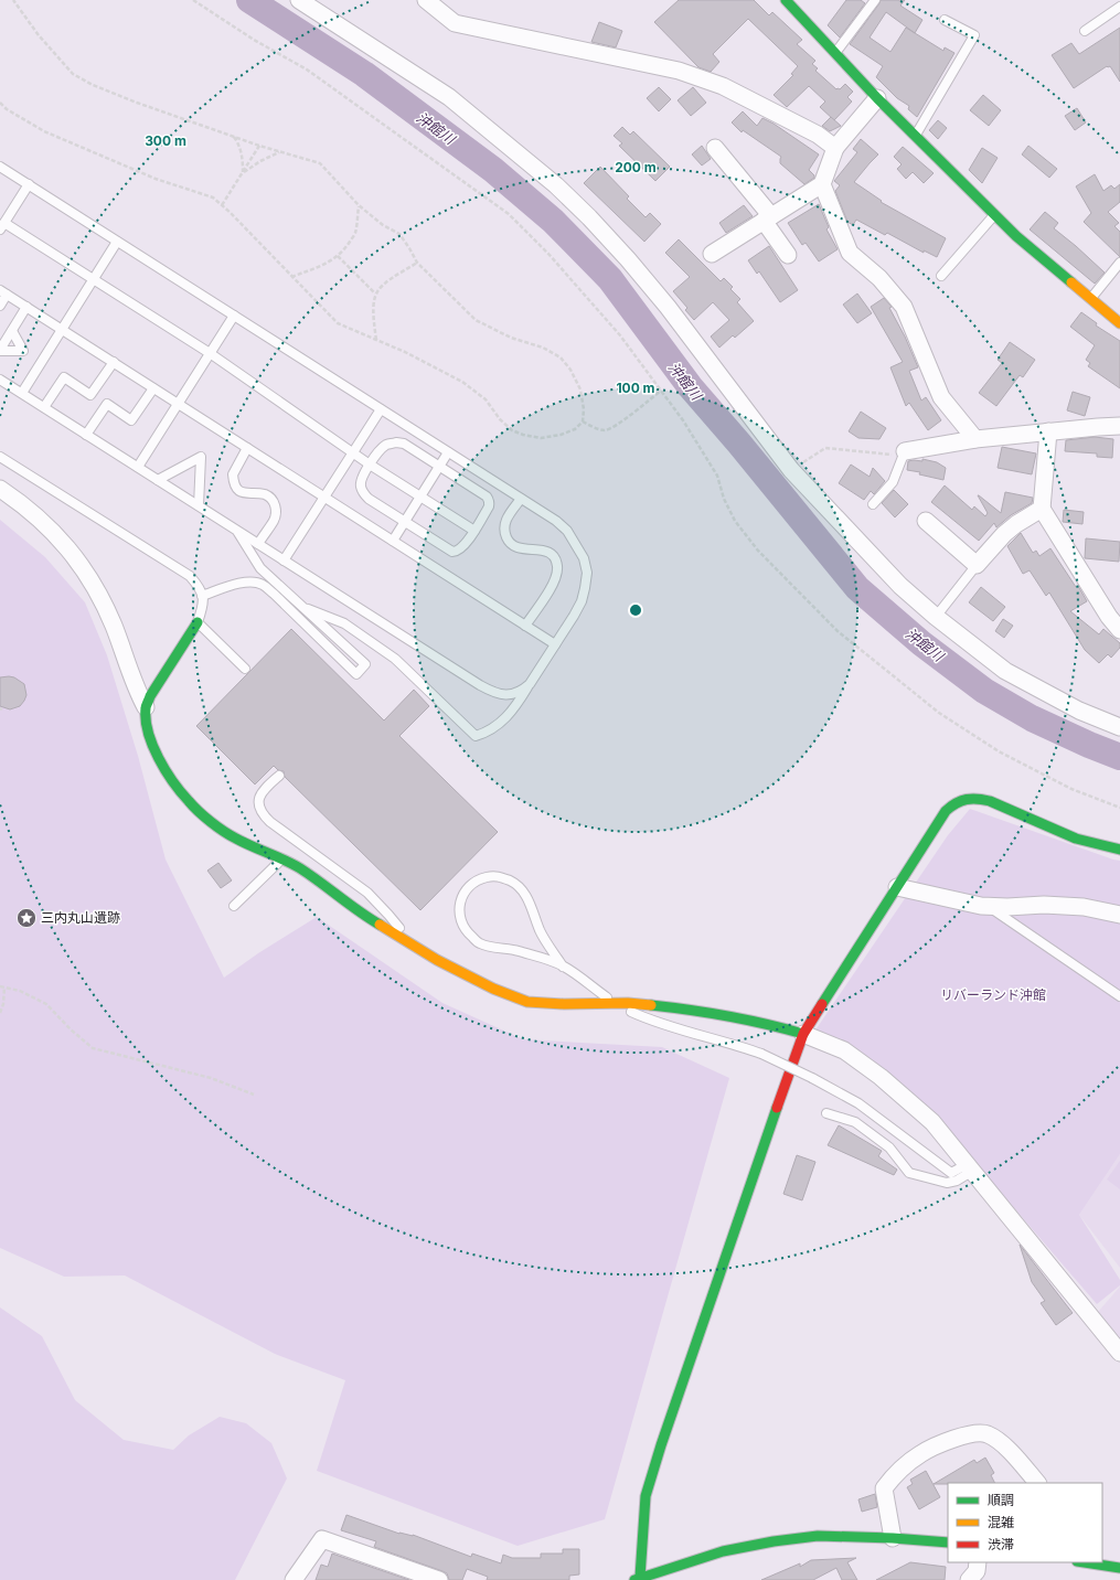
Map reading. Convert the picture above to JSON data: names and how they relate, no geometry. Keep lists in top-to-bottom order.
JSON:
{
  "water": ["沖館川"],
  "parks": ["リバーランド沖館"],
  "places": {
    "place": ["三内丸山遺跡"]
  },
  "legend": ["順調", "混雑", "渋滞"],
  "rings": ["300 m", "200 m", "100 m"]
}
